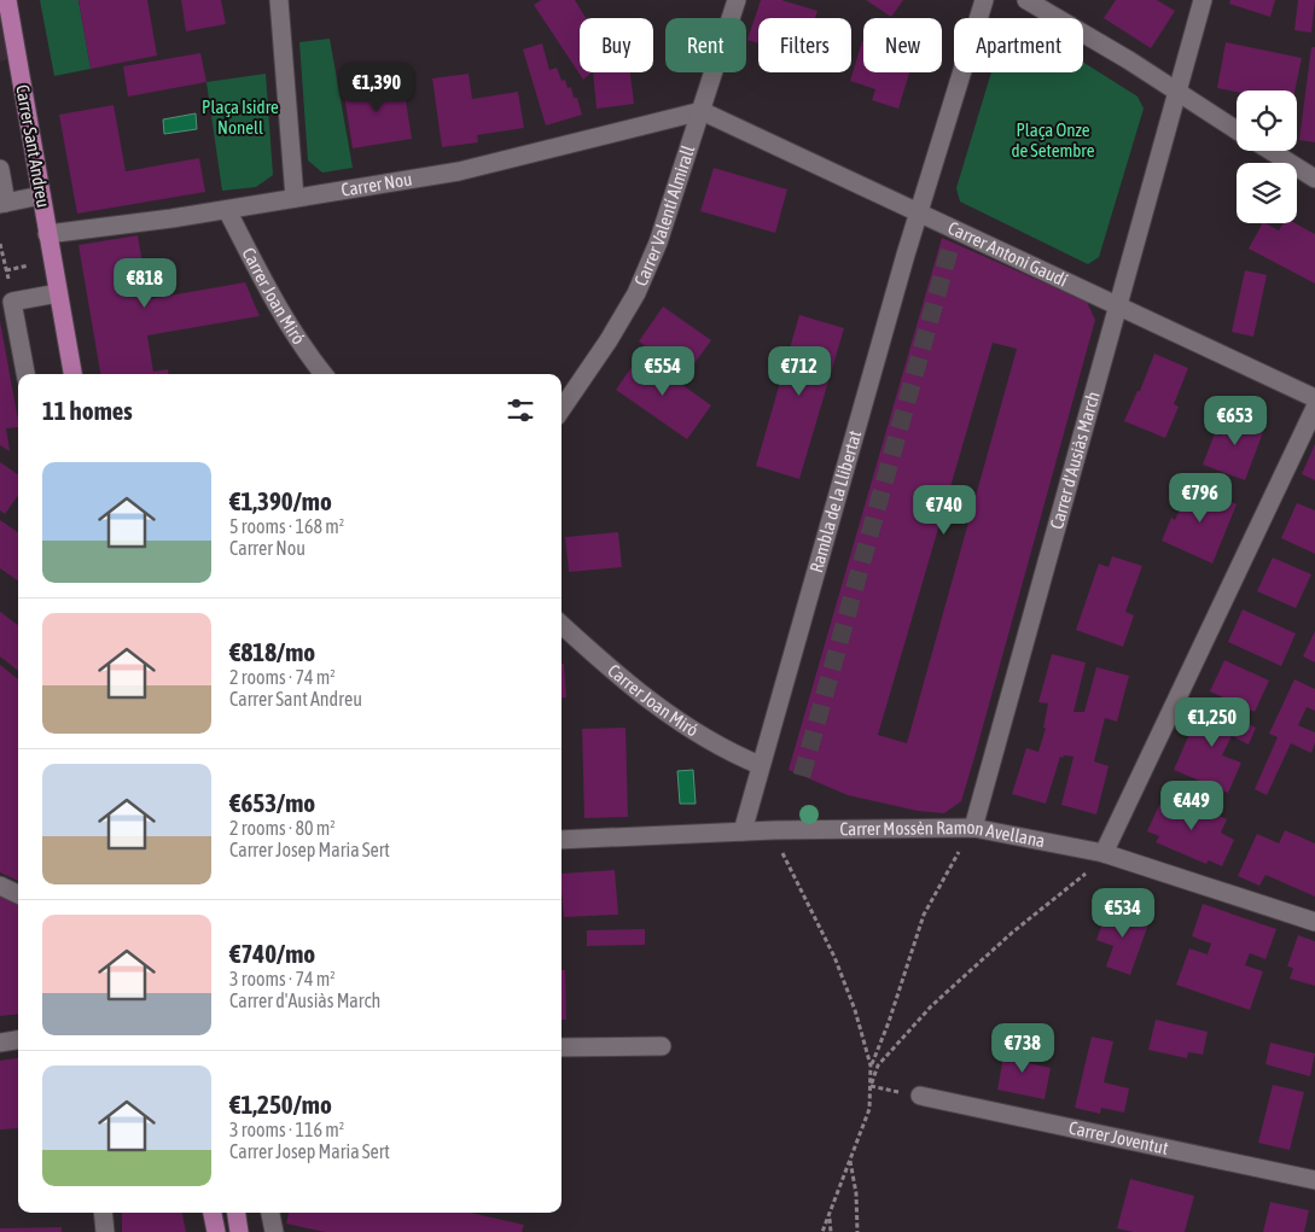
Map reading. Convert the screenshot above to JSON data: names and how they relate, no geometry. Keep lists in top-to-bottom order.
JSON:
{
  "streets": {
    "main road": ["Carrer Sant Andreu"],
    "street": [
      "Carrer Nou",
      "Carrer Valentí Almirall",
      "Carrer Antoni Gaudí",
      "Carrer Joan Miró",
      "Carrer d'Ausiàs March",
      "Rambla de la Llibertat",
      "Carrer Mossèn Ramon Avellana",
      "Carrer Joventut"
    ]
  },
  "crossings": [
    ["Carrer Sant Andreu", "Carrer Nou"],
    ["Carrer Nou", "Carrer Valentí Almirall"],
    ["Carrer Nou", "Carrer Antoni Gaudí"],
    ["Carrer Nou", "Carrer Joan Miró"],
    ["Carrer Valentí Almirall", "Carrer Antoni Gaudí"],
    ["Carrer Antoni Gaudí", "Carrer d'Ausiàs March"],
    ["Carrer Antoni Gaudí", "Rambla de la Llibertat"],
    ["Carrer Joan Miró", "Rambla de la Llibertat"],
    ["Carrer d'Ausiàs March", "Carrer Mossèn Ramon Avellana"],
    ["Rambla de la Llibertat", "Carrer Mossèn Ramon Avellana"]
  ],
  "parks": ["Plaça Isidre Nonell", "Plaça Onze de Setembre"],
  "page": {
    "chip": [
      "Buy",
      "Rent",
      "Filters",
      "New",
      "Apartment"
    ],
    "price": [
      "€1,390",
      "€818",
      "€554",
      "€712",
      "€653",
      "€796",
      "€740",
      "€1,250",
      "€449",
      "€534",
      "€738"
    ],
    "heading": "11 homes",
    "list": [
      {
        "name": "€1,390/mo",
        "note": "5 rooms · 168 m² · Carrer Nou"
      },
      {
        "name": "€818/mo",
        "note": "2 rooms · 74 m² · Carrer Sant Andreu"
      },
      {
        "name": "€653/mo",
        "note": "2 rooms · 80 m² · Carrer Josep Maria Sert"
      },
      {
        "name": "€740/mo",
        "note": "3 rooms · 74 m² · Carrer d'Ausiàs March"
      },
      {
        "name": "€1,250/mo",
        "note": "3 rooms · 116 m² · Carrer Josep Maria Sert"
      }
    ]
  }
}
